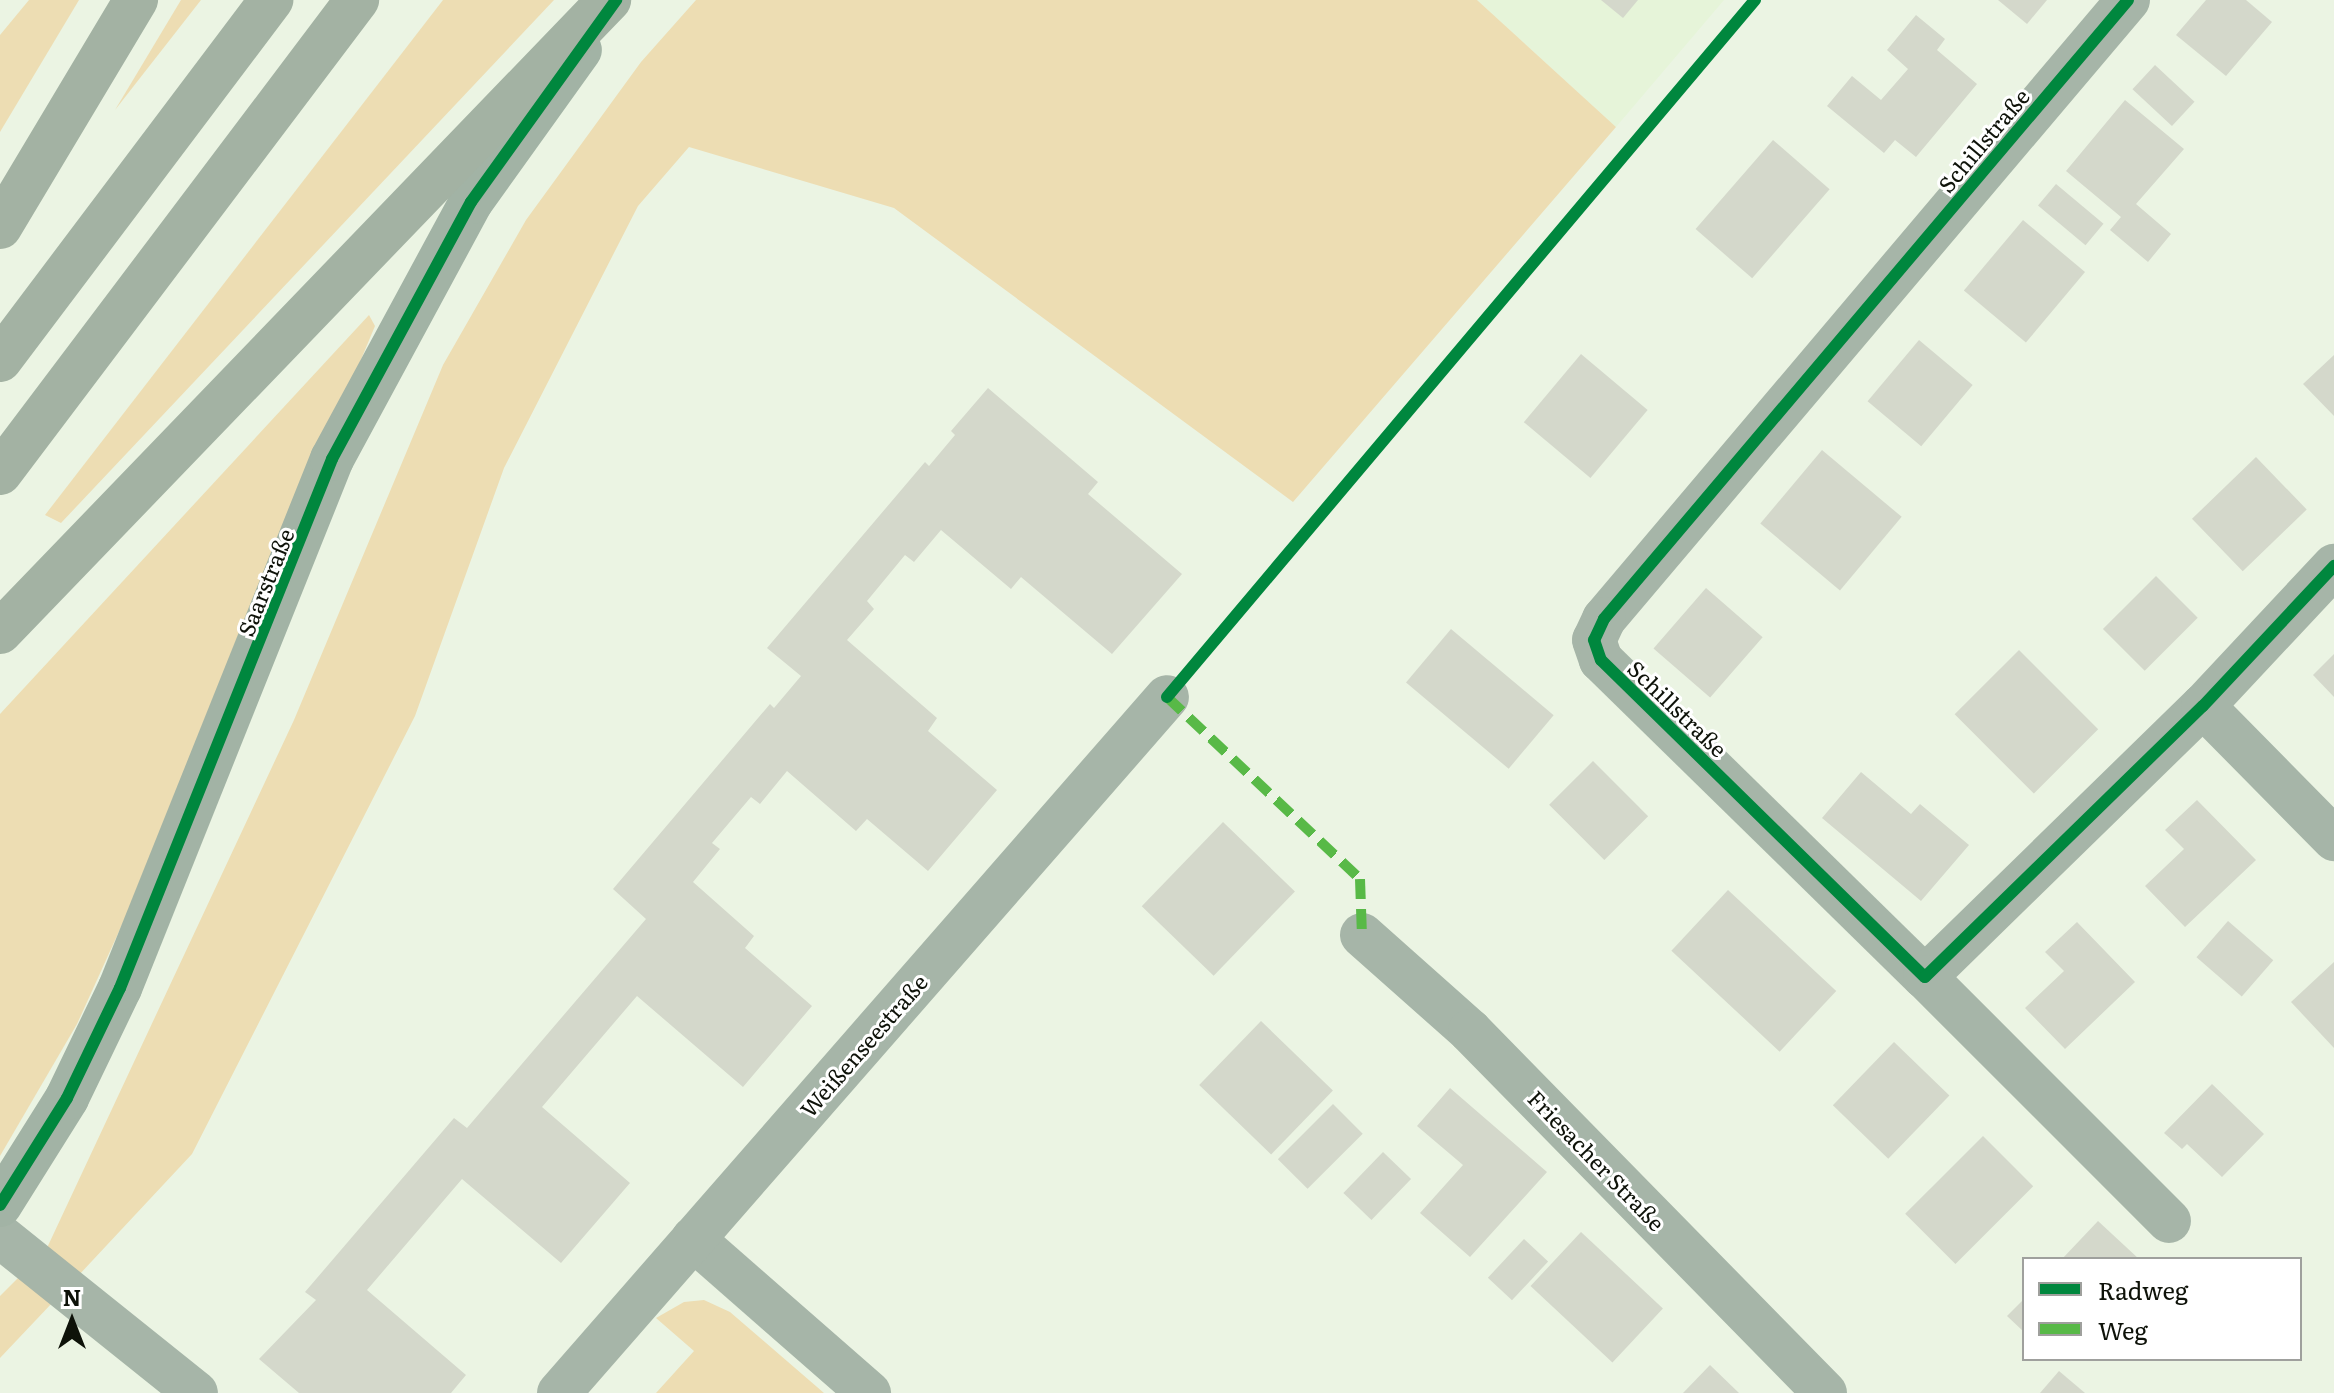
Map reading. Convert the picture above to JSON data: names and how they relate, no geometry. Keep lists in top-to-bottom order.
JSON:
{
  "streets": {
    "main road": ["Saarstraße"],
    "street": ["Schillstraße", "Weißenseestraße", "Friesacher Straße"]
  },
  "legend": ["Radweg", "Weg"],
  "north": "top"
}
